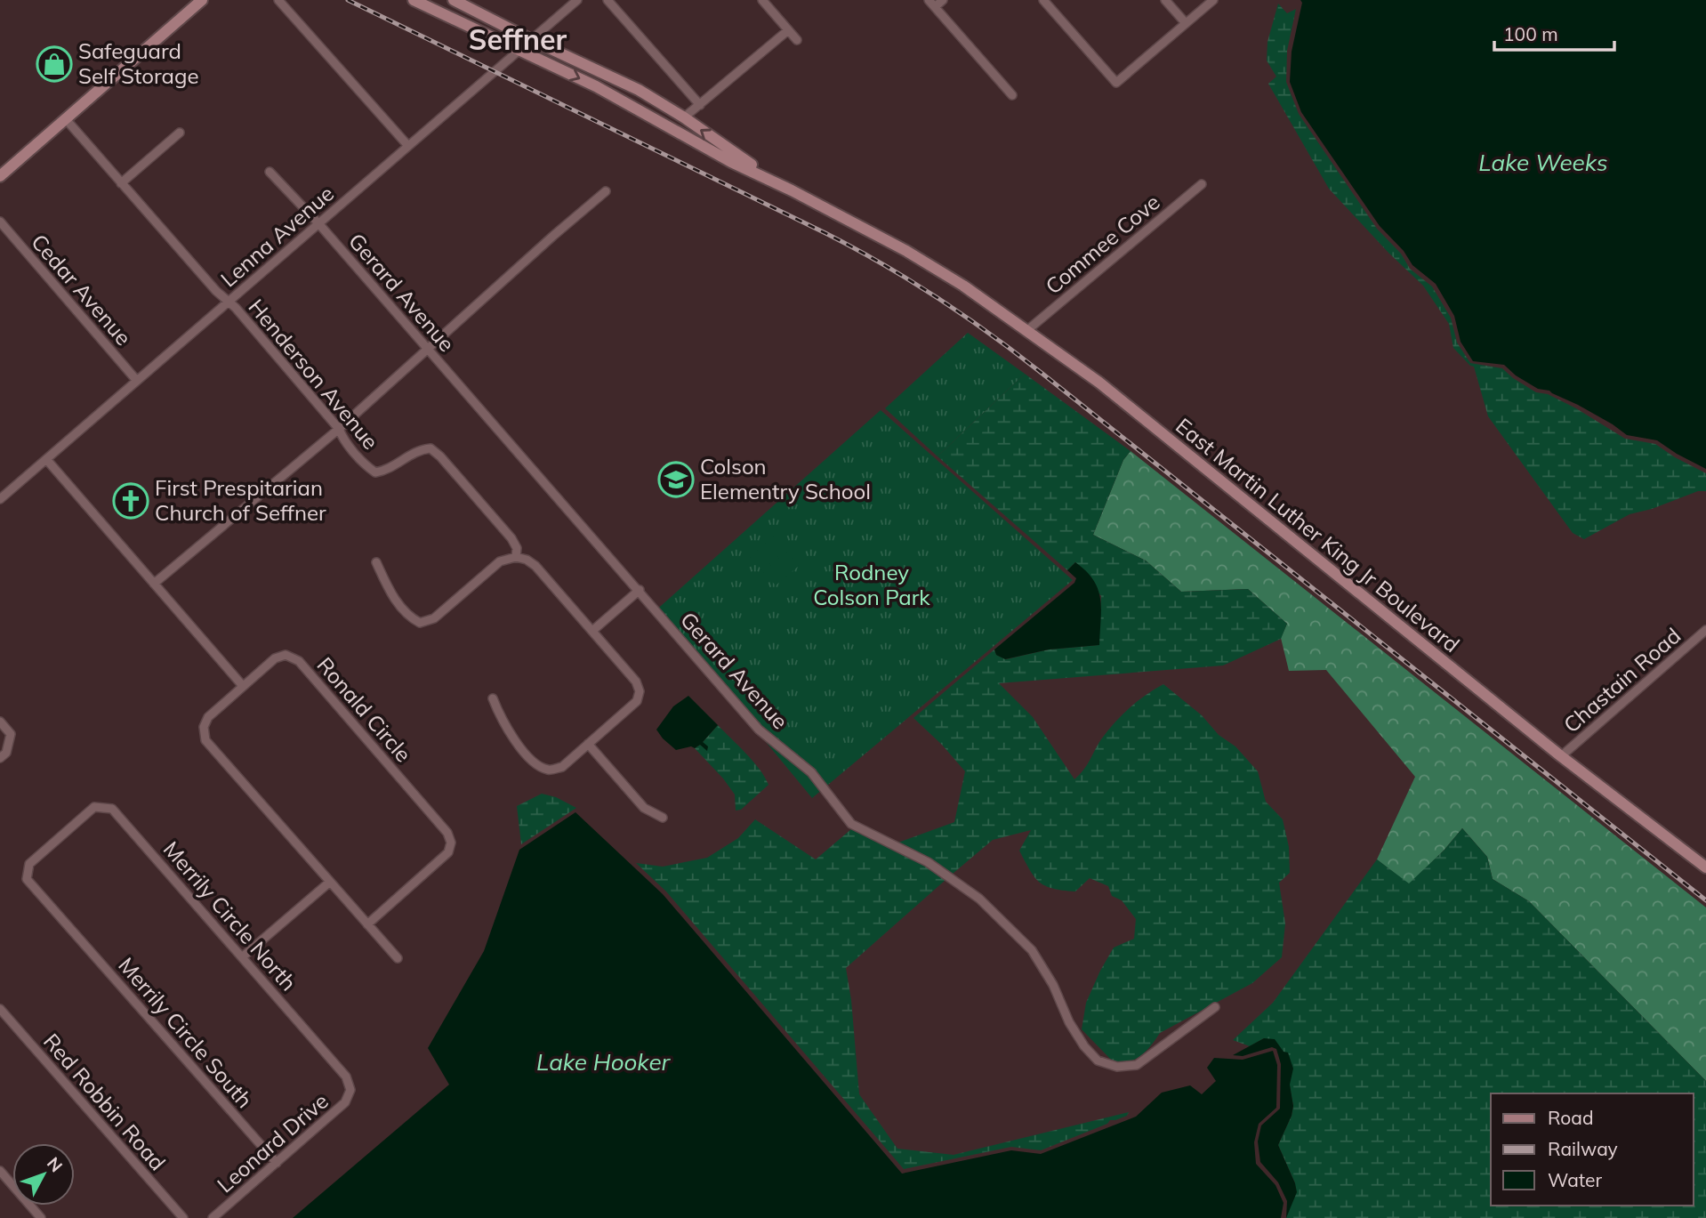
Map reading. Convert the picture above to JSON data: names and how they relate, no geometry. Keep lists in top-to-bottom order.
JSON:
{
  "streets": {
    "main road": ["East Martin Luther King Jr Boulevard"],
    "street": [
      "Lenna Avenue",
      "Commee Cove",
      "Cedar Avenue",
      "Gerard Avenue",
      "Henderson Avenue",
      "Chastain Road",
      "Ronald Circle",
      "Merrily Circle North",
      "Merrily Circle South",
      "Red Robbin Road",
      "Leonard Drive"
    ]
  },
  "crossings": [
    ["Lenna Avenue", "Cedar Avenue"],
    ["Lenna Avenue", "Gerard Avenue"],
    ["Lenna Avenue", "Henderson Avenue"],
    ["Commee Cove", "East Martin Luther King Jr Boulevard"],
    ["East Martin Luther King Jr Boulevard", "Chastain Road"],
    ["Merrily Circle North", "Merrily Circle South"],
    ["Merrily Circle North", "Leonard Drive"],
    ["Merrily Circle South", "Leonard Drive"]
  ],
  "districts": ["Seffner"],
  "water": ["Lake Weeks", "Lake Hooker"],
  "parks": ["Rodney Colson Park"],
  "places": {
    "shop": ["Safeguard Self Storage"],
    "school or university": ["Colson Elementry School"],
    "church": ["First Prespitarian Church of Seffner"]
  },
  "legend": ["Road", "Railway", "Water"],
  "scale_bar": "100 m",
  "north": "top right"
}
